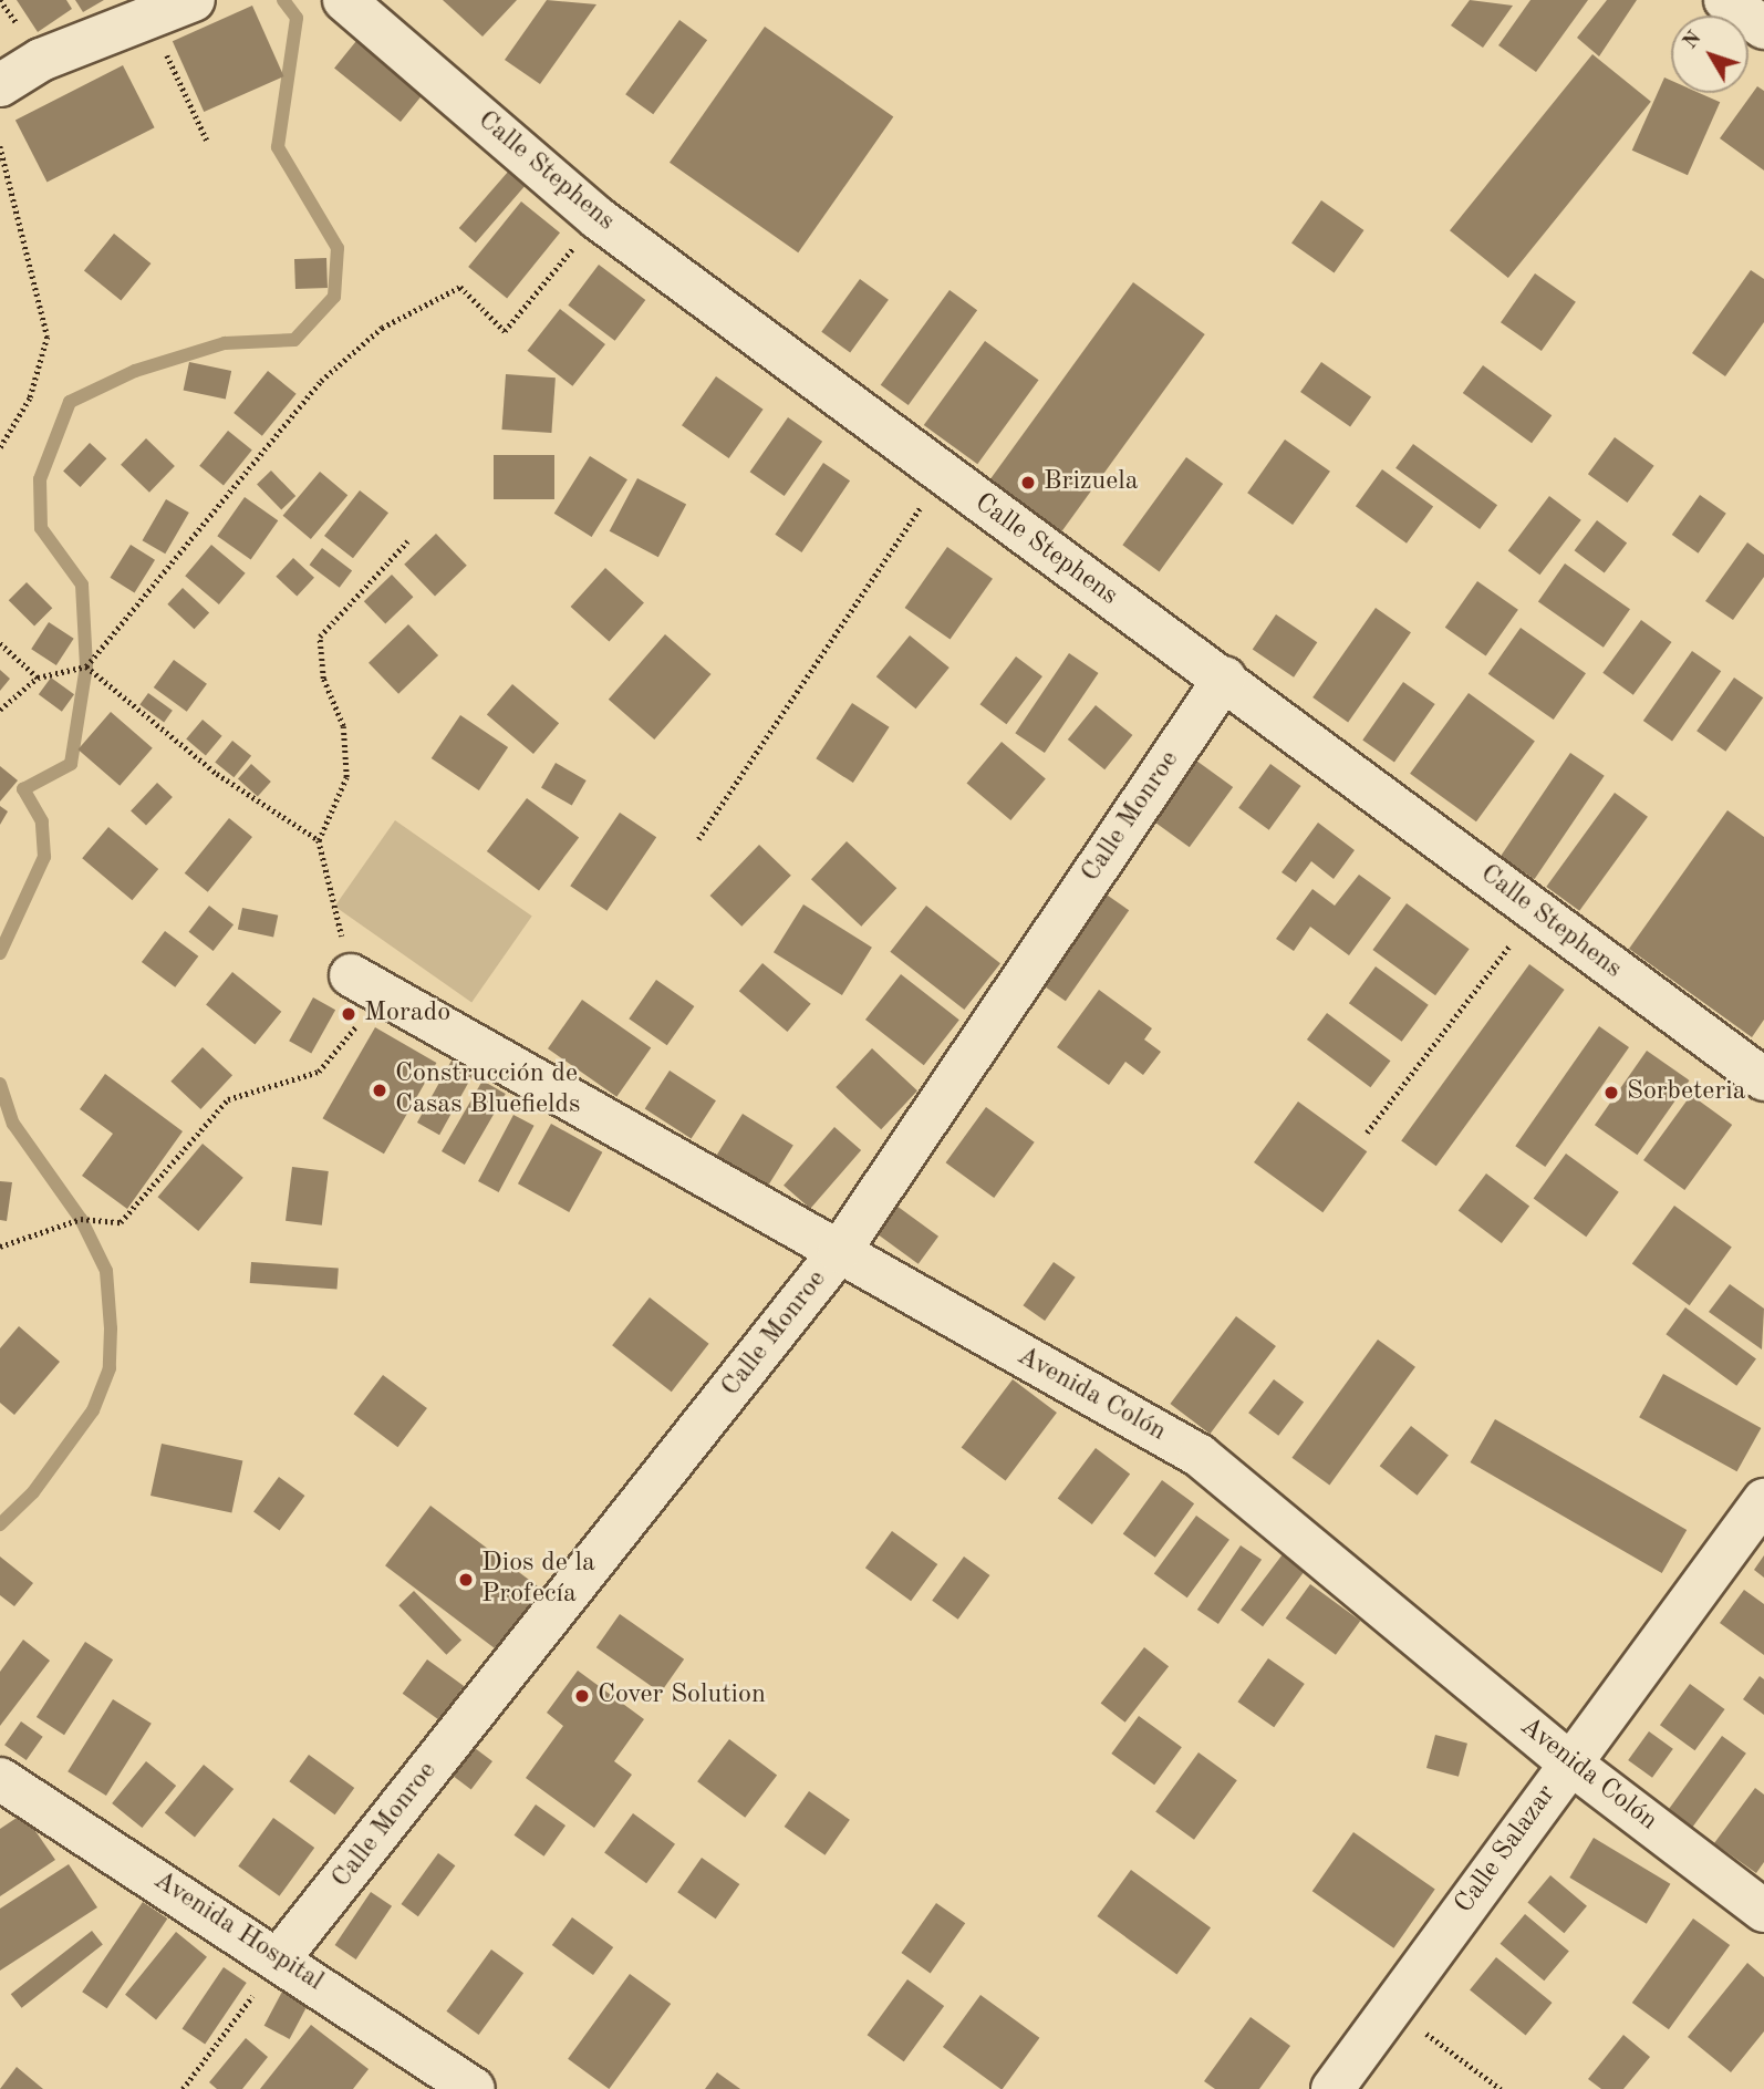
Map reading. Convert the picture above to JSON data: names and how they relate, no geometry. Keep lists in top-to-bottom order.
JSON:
{
  "streets": {
    "street": [
      "Calle Stephens",
      "Calle Monroe",
      "Avenida Colón",
      "Calle Salazar",
      "Avenida Hospital"
    ]
  },
  "crossings": [
    ["Calle Stephens", "Calle Monroe"],
    ["Calle Monroe", "Avenida Colón"],
    ["Calle Monroe", "Avenida Hospital"],
    ["Avenida Colón", "Calle Salazar"]
  ],
  "places": [
    "Brizuela",
    "Morado",
    "Construcción de Casas Bluefields",
    "Sorbeteria",
    "Dios de la Profecía",
    "Cover Solution"
  ],
  "north": "top left"
}
